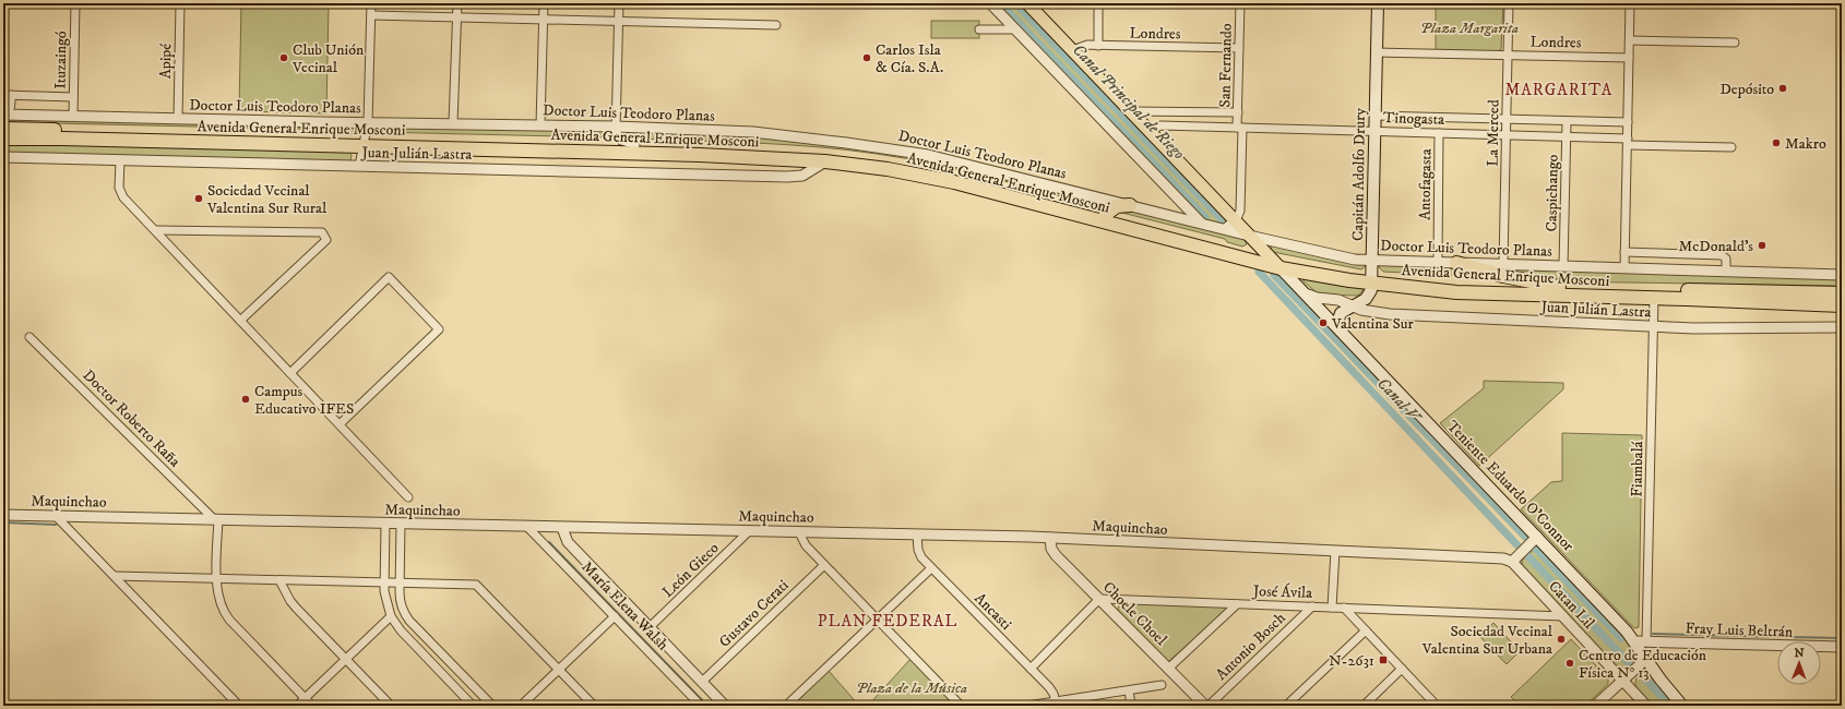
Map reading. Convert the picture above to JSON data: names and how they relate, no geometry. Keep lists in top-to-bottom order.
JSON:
{
  "streets": {
    "highway": ["Avenida General Enrique Mosconi"],
    "main road": ["Capitán Adolfo Drury", "Teniente Eduardo O'Connor"],
    "street": [
      "Londres",
      "Ituzaingó",
      "Apipé",
      "San Fernando",
      "Doctor Luis Teodoro Planas",
      "Tinogasta",
      "La Merced",
      "Juan Julián Lastra",
      "Antofagasta",
      "Caspichango",
      "Doctor Roberto Raña",
      "Fiambalá",
      "Maquinchao",
      "León Gieco",
      "José Ávila",
      "Catan Lil",
      "María Elena Walsh",
      "Ancasti",
      "Gustavo Cerati",
      "Choele Choel",
      "Fray Luis Beltrán",
      "Antonio Bosch"
    ]
  },
  "crossings": [
    ["Londres", "San Fernando"],
    ["Londres", "La Merced"],
    ["Londres", "Capitán Adolfo Drury"],
    ["Londres", "Teniente Eduardo O'Connor"],
    ["Ituzaingó", "Doctor Luis Teodoro Planas"],
    ["Apipé", "Doctor Luis Teodoro Planas"],
    ["San Fernando", "Doctor Luis Teodoro Planas"],
    ["San Fernando", "Tinogasta"],
    ["San Fernando", "Teniente Eduardo O'Connor"],
    ["Doctor Luis Teodoro Planas", "La Merced"],
    ["Doctor Luis Teodoro Planas", "Capitán Adolfo Drury"],
    ["Doctor Luis Teodoro Planas", "Antofagasta"],
    ["Doctor Luis Teodoro Planas", "Caspichango"],
    ["Doctor Luis Teodoro Planas", "Teniente Eduardo O'Connor"],
    ["Tinogasta", "La Merced"],
    ["Tinogasta", "Capitán Adolfo Drury"],
    ["Tinogasta", "Antofagasta"],
    ["Tinogasta", "Caspichango"],
    ["Tinogasta", "Teniente Eduardo O'Connor"],
    ["Avenida General Enrique Mosconi", "Juan Julián Lastra"],
    ["Avenida General Enrique Mosconi", "Capitán Adolfo Drury"],
    ["Avenida General Enrique Mosconi", "Fiambalá"],
    ["Avenida General Enrique Mosconi", "Teniente Eduardo O'Connor"],
    ["Juan Julián Lastra", "Fiambalá"],
    ["Doctor Roberto Raña", "Maquinchao"],
    ["Fiambalá", "Fray Luis Beltrán"],
    ["Teniente Eduardo O'Connor", "Fray Luis Beltrán"],
    ["Maquinchao", "León Gieco"],
    ["Maquinchao", "Catan Lil"],
    ["Maquinchao", "María Elena Walsh"],
    ["Maquinchao", "Ancasti"],
    ["Maquinchao", "Choele Choel"],
    ["León Gieco", "María Elena Walsh"],
    ["José Ávila", "Catan Lil"],
    ["José Ávila", "Choele Choel"],
    ["José Ávila", "Antonio Bosch"],
    ["María Elena Walsh", "Gustavo Cerati"],
    ["Choele Choel", "Antonio Bosch"]
  ],
  "districts": ["MARGARITA", "PLAN FEDERAL"],
  "water": ["Canal Principal de Riego", "Canal V"],
  "parks": ["Plaza Margarita", "Plaza de la Música"],
  "places": {
    "other": [
      "Club Unión Vecinal",
      "Carlos Isla & Cía. S.A.",
      "Depósito",
      "Makro",
      "Sociedad Vecinal Valentina Sur Rural",
      "McDonald's",
      "Valentina Sur",
      "Campus Educativo IFES",
      "Sociedad Vecinal Valentina Sur Urbana",
      "Centro de Educación Física N° 13"
    ],
    "transit": ["N-2631"]
  },
  "north": "top"
}
